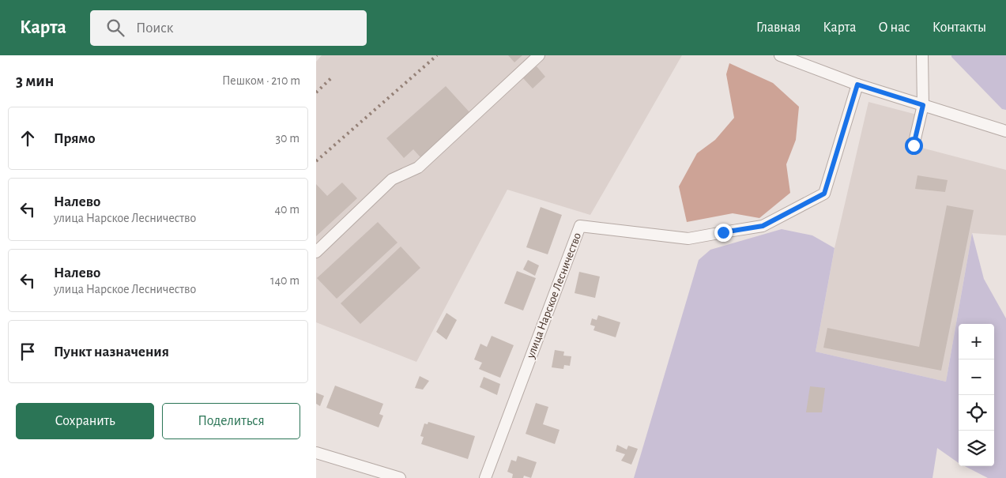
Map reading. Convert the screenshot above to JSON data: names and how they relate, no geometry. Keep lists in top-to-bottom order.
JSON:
{
  "streets": {
    "street": ["улица Нарское Лесничество"]
  },
  "page": {
    "header": "Карта",
    "search": "Поиск",
    "nav": [
      "Главная",
      "Карта",
      "О нас",
      "Контакты"
    ],
    "heading": ["3 мин", "Пешком · 210 m"],
    "list": [
      ["Прямо", "30 m"],
      ["Налево", "улица Нарское Лесничество", "40 m"],
      ["Налево", "улица Нарское Лесничество", "140 m"],
      "Пункт назначения"
    ],
    "map_buttons": ["+", "−"],
    "buttons": ["Сохранить", "Поделиться"]
  }
}
